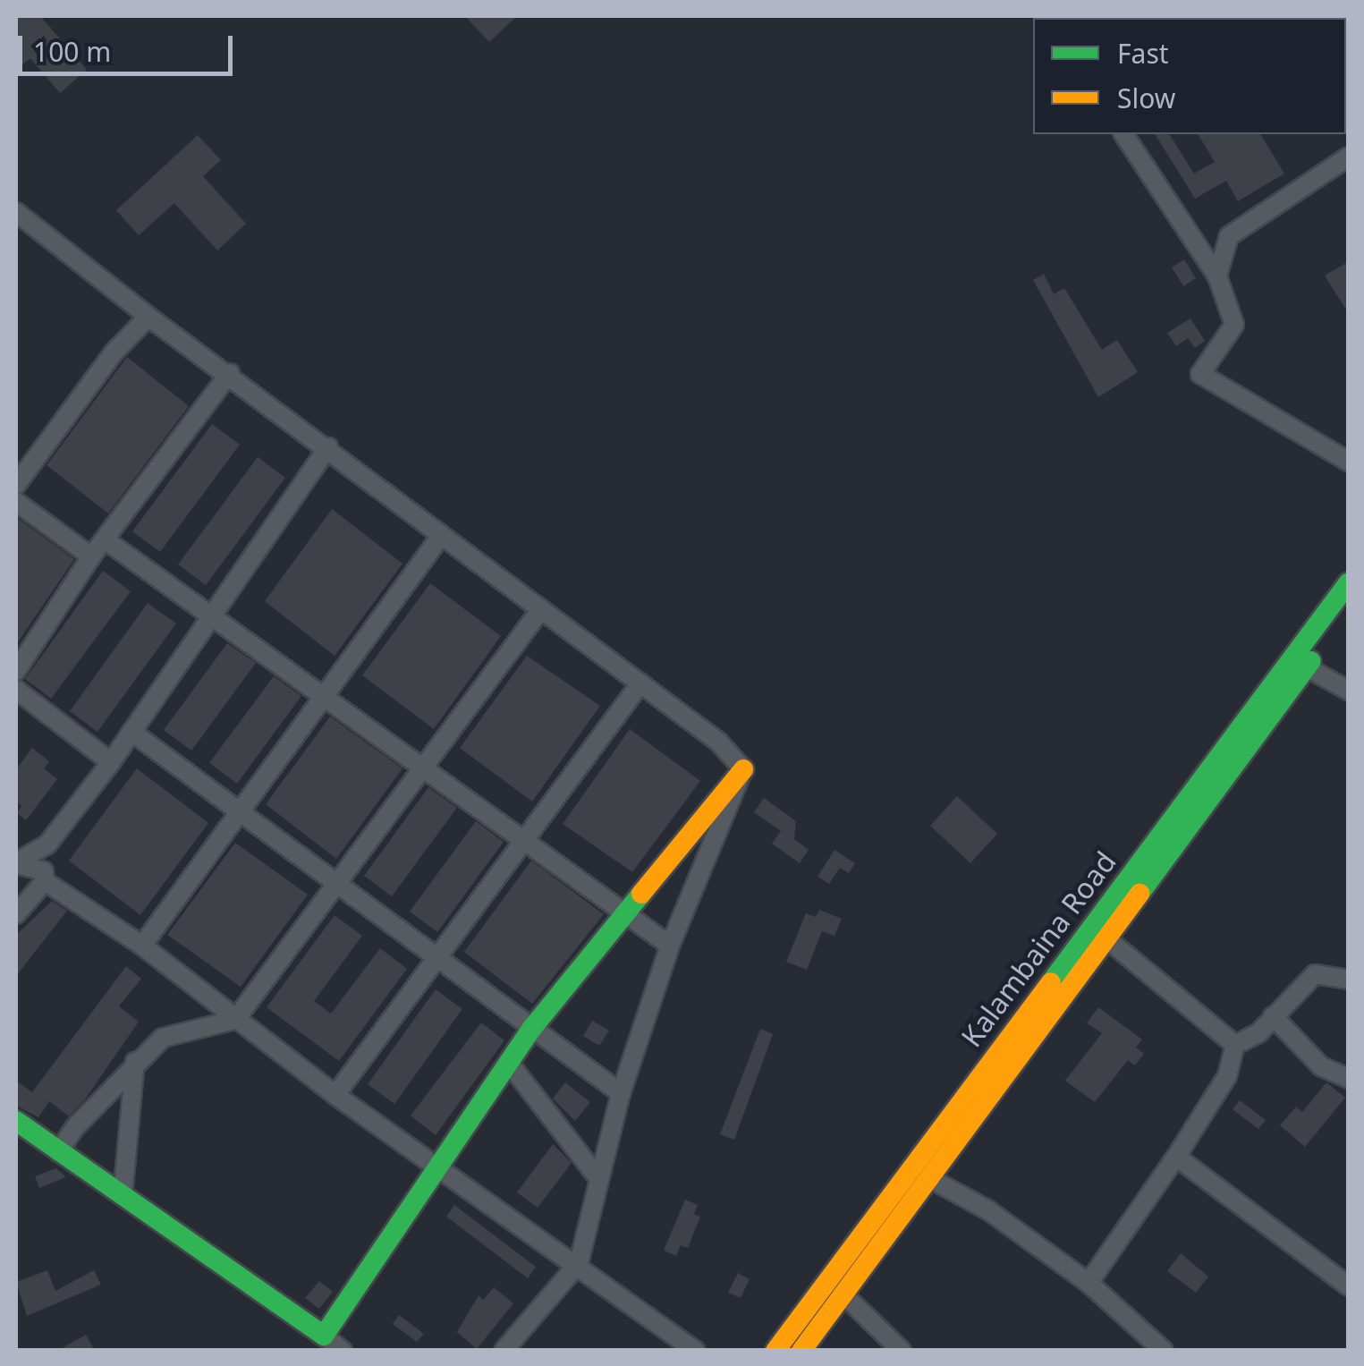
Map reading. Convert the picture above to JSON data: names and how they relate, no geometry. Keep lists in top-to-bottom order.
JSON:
{
  "streets": {
    "main road": ["Kalambaina Road"]
  },
  "legend": ["Fast", "Slow"],
  "scale_bar": "100 m"
}
